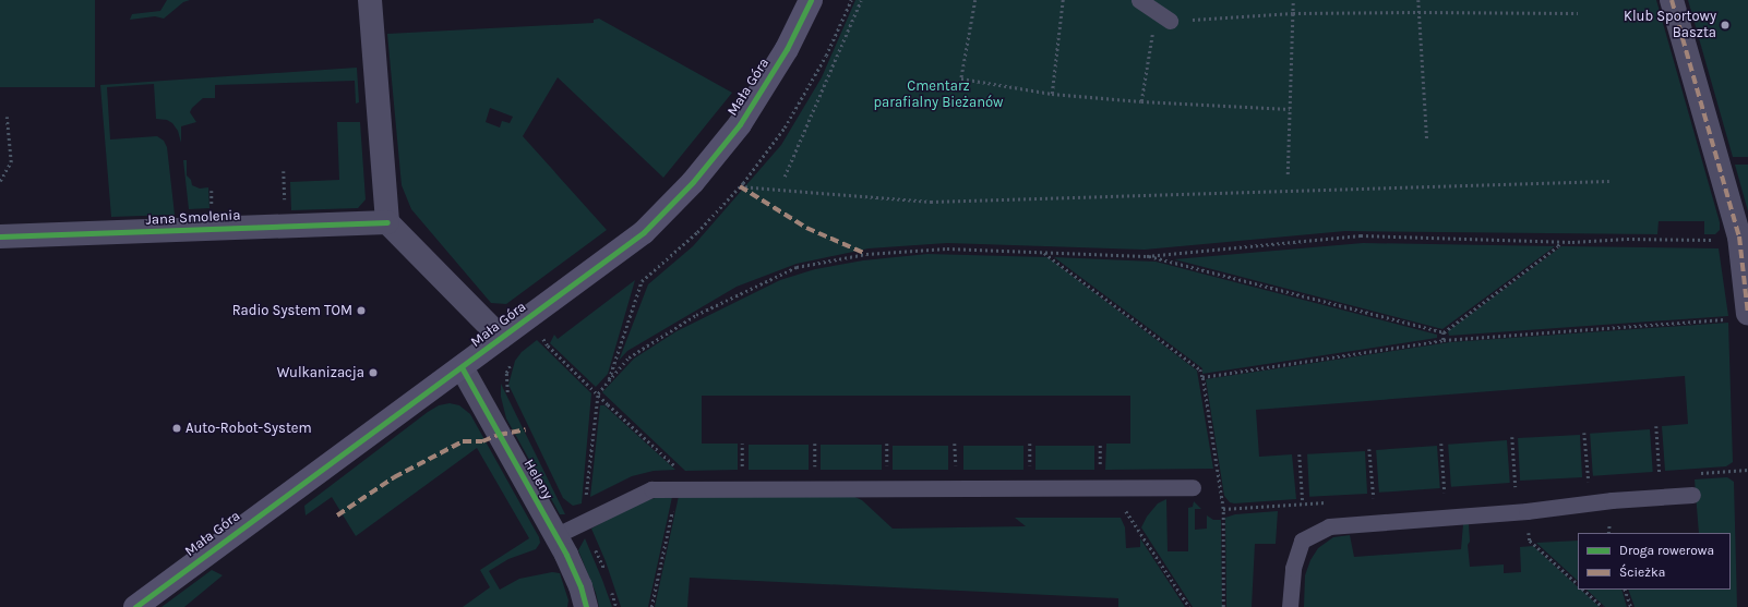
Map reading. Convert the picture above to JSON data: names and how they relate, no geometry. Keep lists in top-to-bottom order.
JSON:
{
  "streets": {
    "street": ["Mała Góra", "Jana Smolenia", "Heleny"]
  },
  "crossings": [
    ["Mała Góra", "Heleny"]
  ],
  "parks": ["Cmentarz parafialny Bieżanów"],
  "places": [
    "Klub Sportowy Baszta",
    "Radio System TOM",
    "Wulkanizacja",
    "Auto-Robot-System"
  ],
  "legend": ["Droga rowerowa", "Ścieżka"]
}
